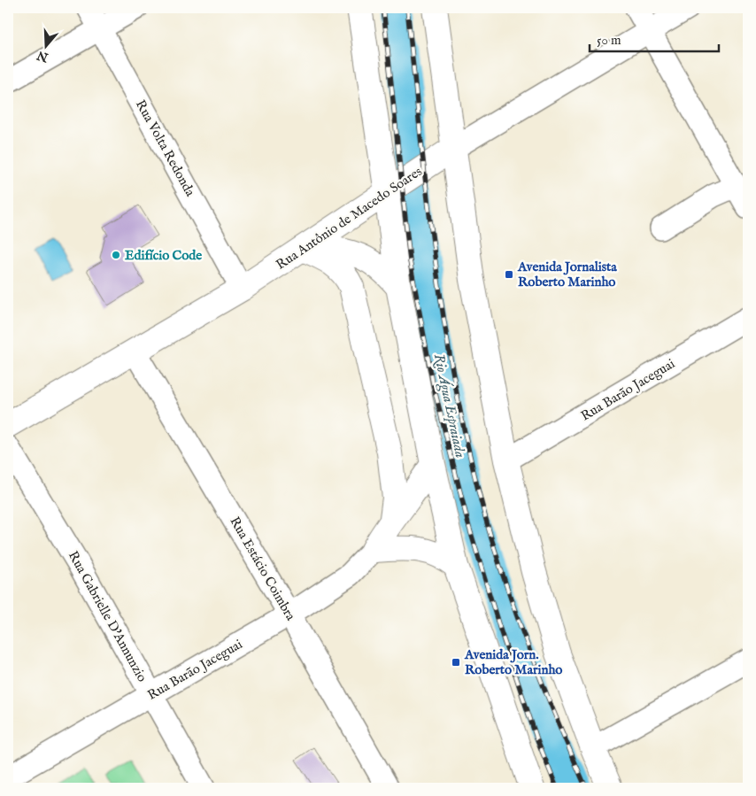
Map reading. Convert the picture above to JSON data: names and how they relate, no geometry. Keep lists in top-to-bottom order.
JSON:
{
  "streets": {
    "main road": ["Rua Antônio de Macedo Soares"],
    "street": [
      "Rua Volta Redonda",
      "Rua Barão Jaceguai",
      "Rua Estácio Coimbra",
      "Rua Gabrielle D'Annunzio"
    ]
  },
  "crossings": [
    ["Rua Volta Redonda", "Rua Antônio de Macedo Soares"],
    ["Rua Antônio de Macedo Soares", "Rua Estácio Coimbra"],
    ["Rua Barão Jaceguai", "Rua Estácio Coimbra"],
    ["Rua Barão Jaceguai", "Rua Gabrielle D'Annunzio"]
  ],
  "water": ["Rio Água Espraiada"],
  "places": {
    "other": ["Edifício Code"],
    "transit": ["Avenida Jornalista Roberto Marinho", "Avenida Jorn. Roberto Marinho"]
  },
  "scale_bar": "50 m",
  "north": "bottom"
}
